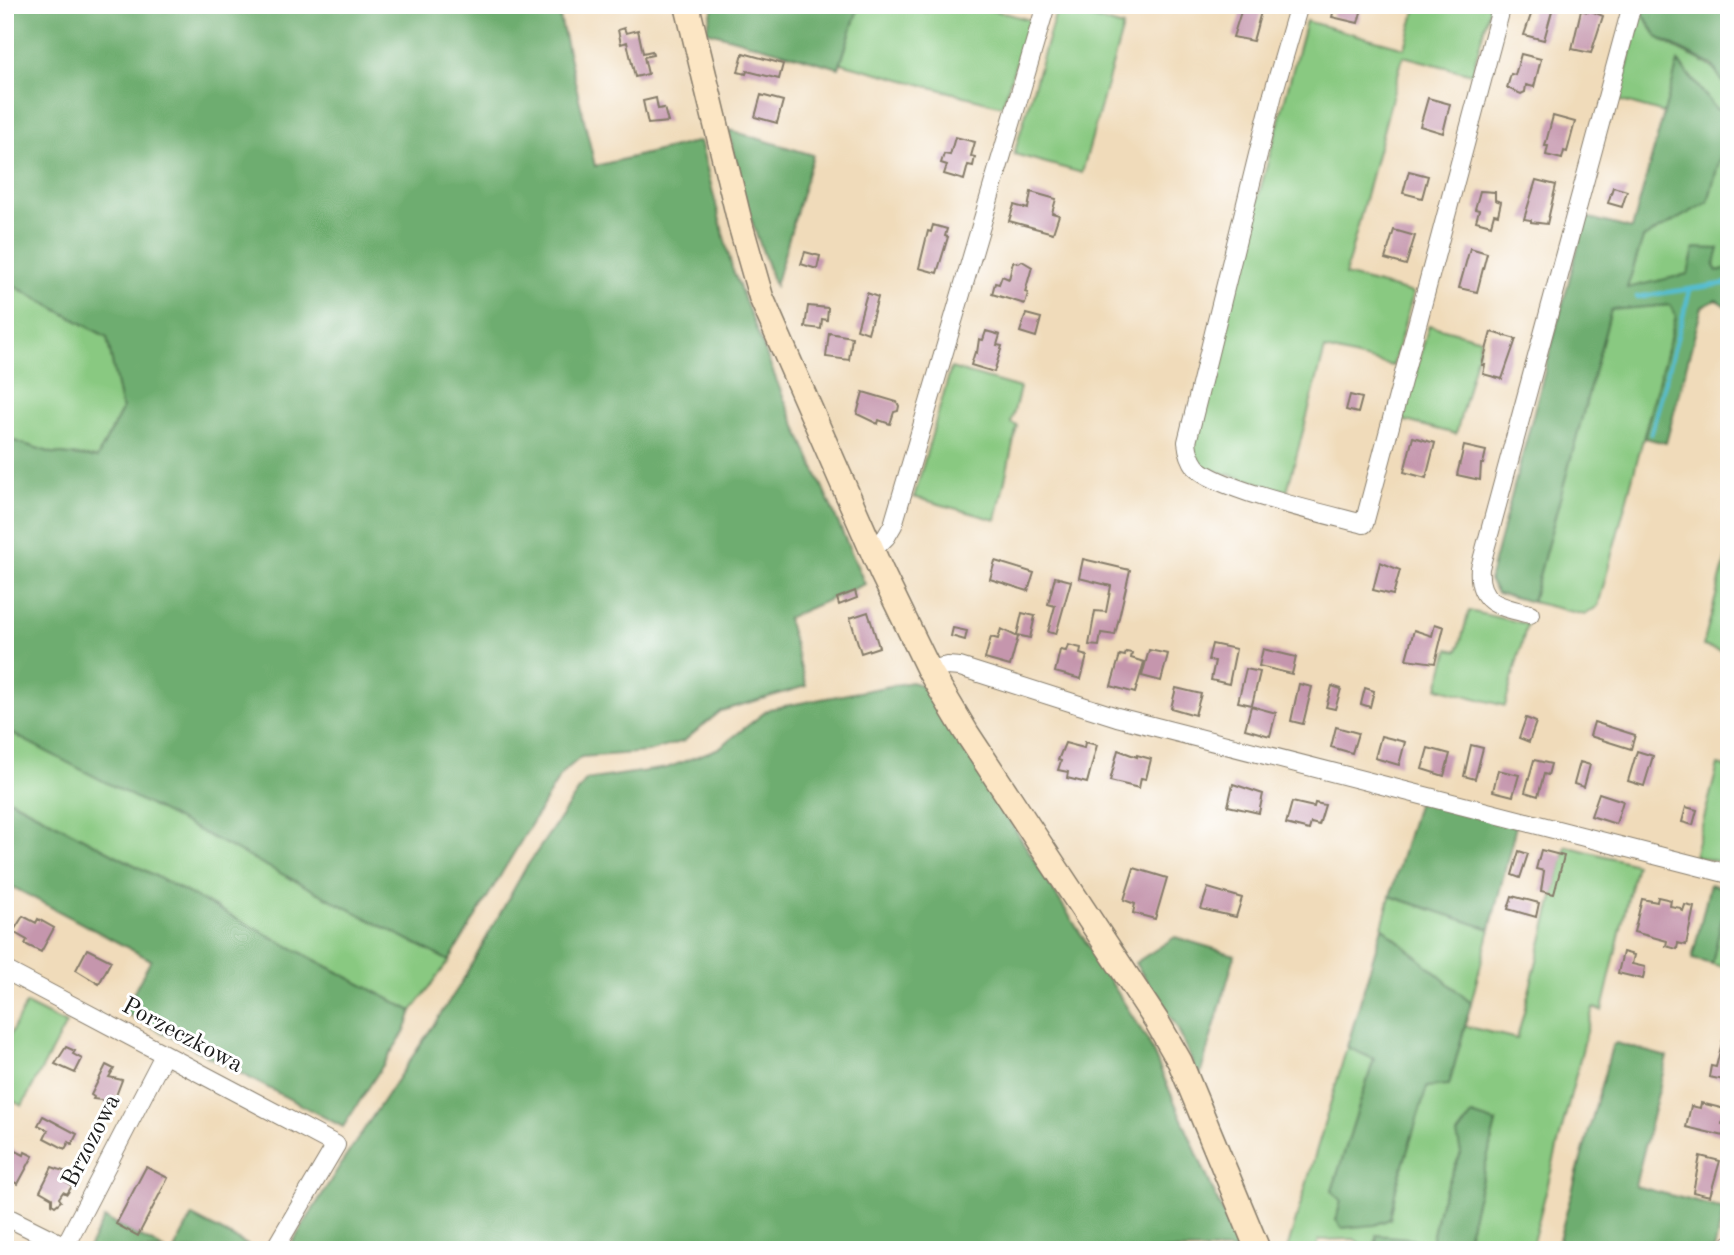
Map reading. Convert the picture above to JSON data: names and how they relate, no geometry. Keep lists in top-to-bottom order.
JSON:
{
  "streets": {
    "street": ["Porzeczkowa", "Brzozowa"]
  },
  "crossings": [
    ["Porzeczkowa", "Brzozowa"]
  ]
}
